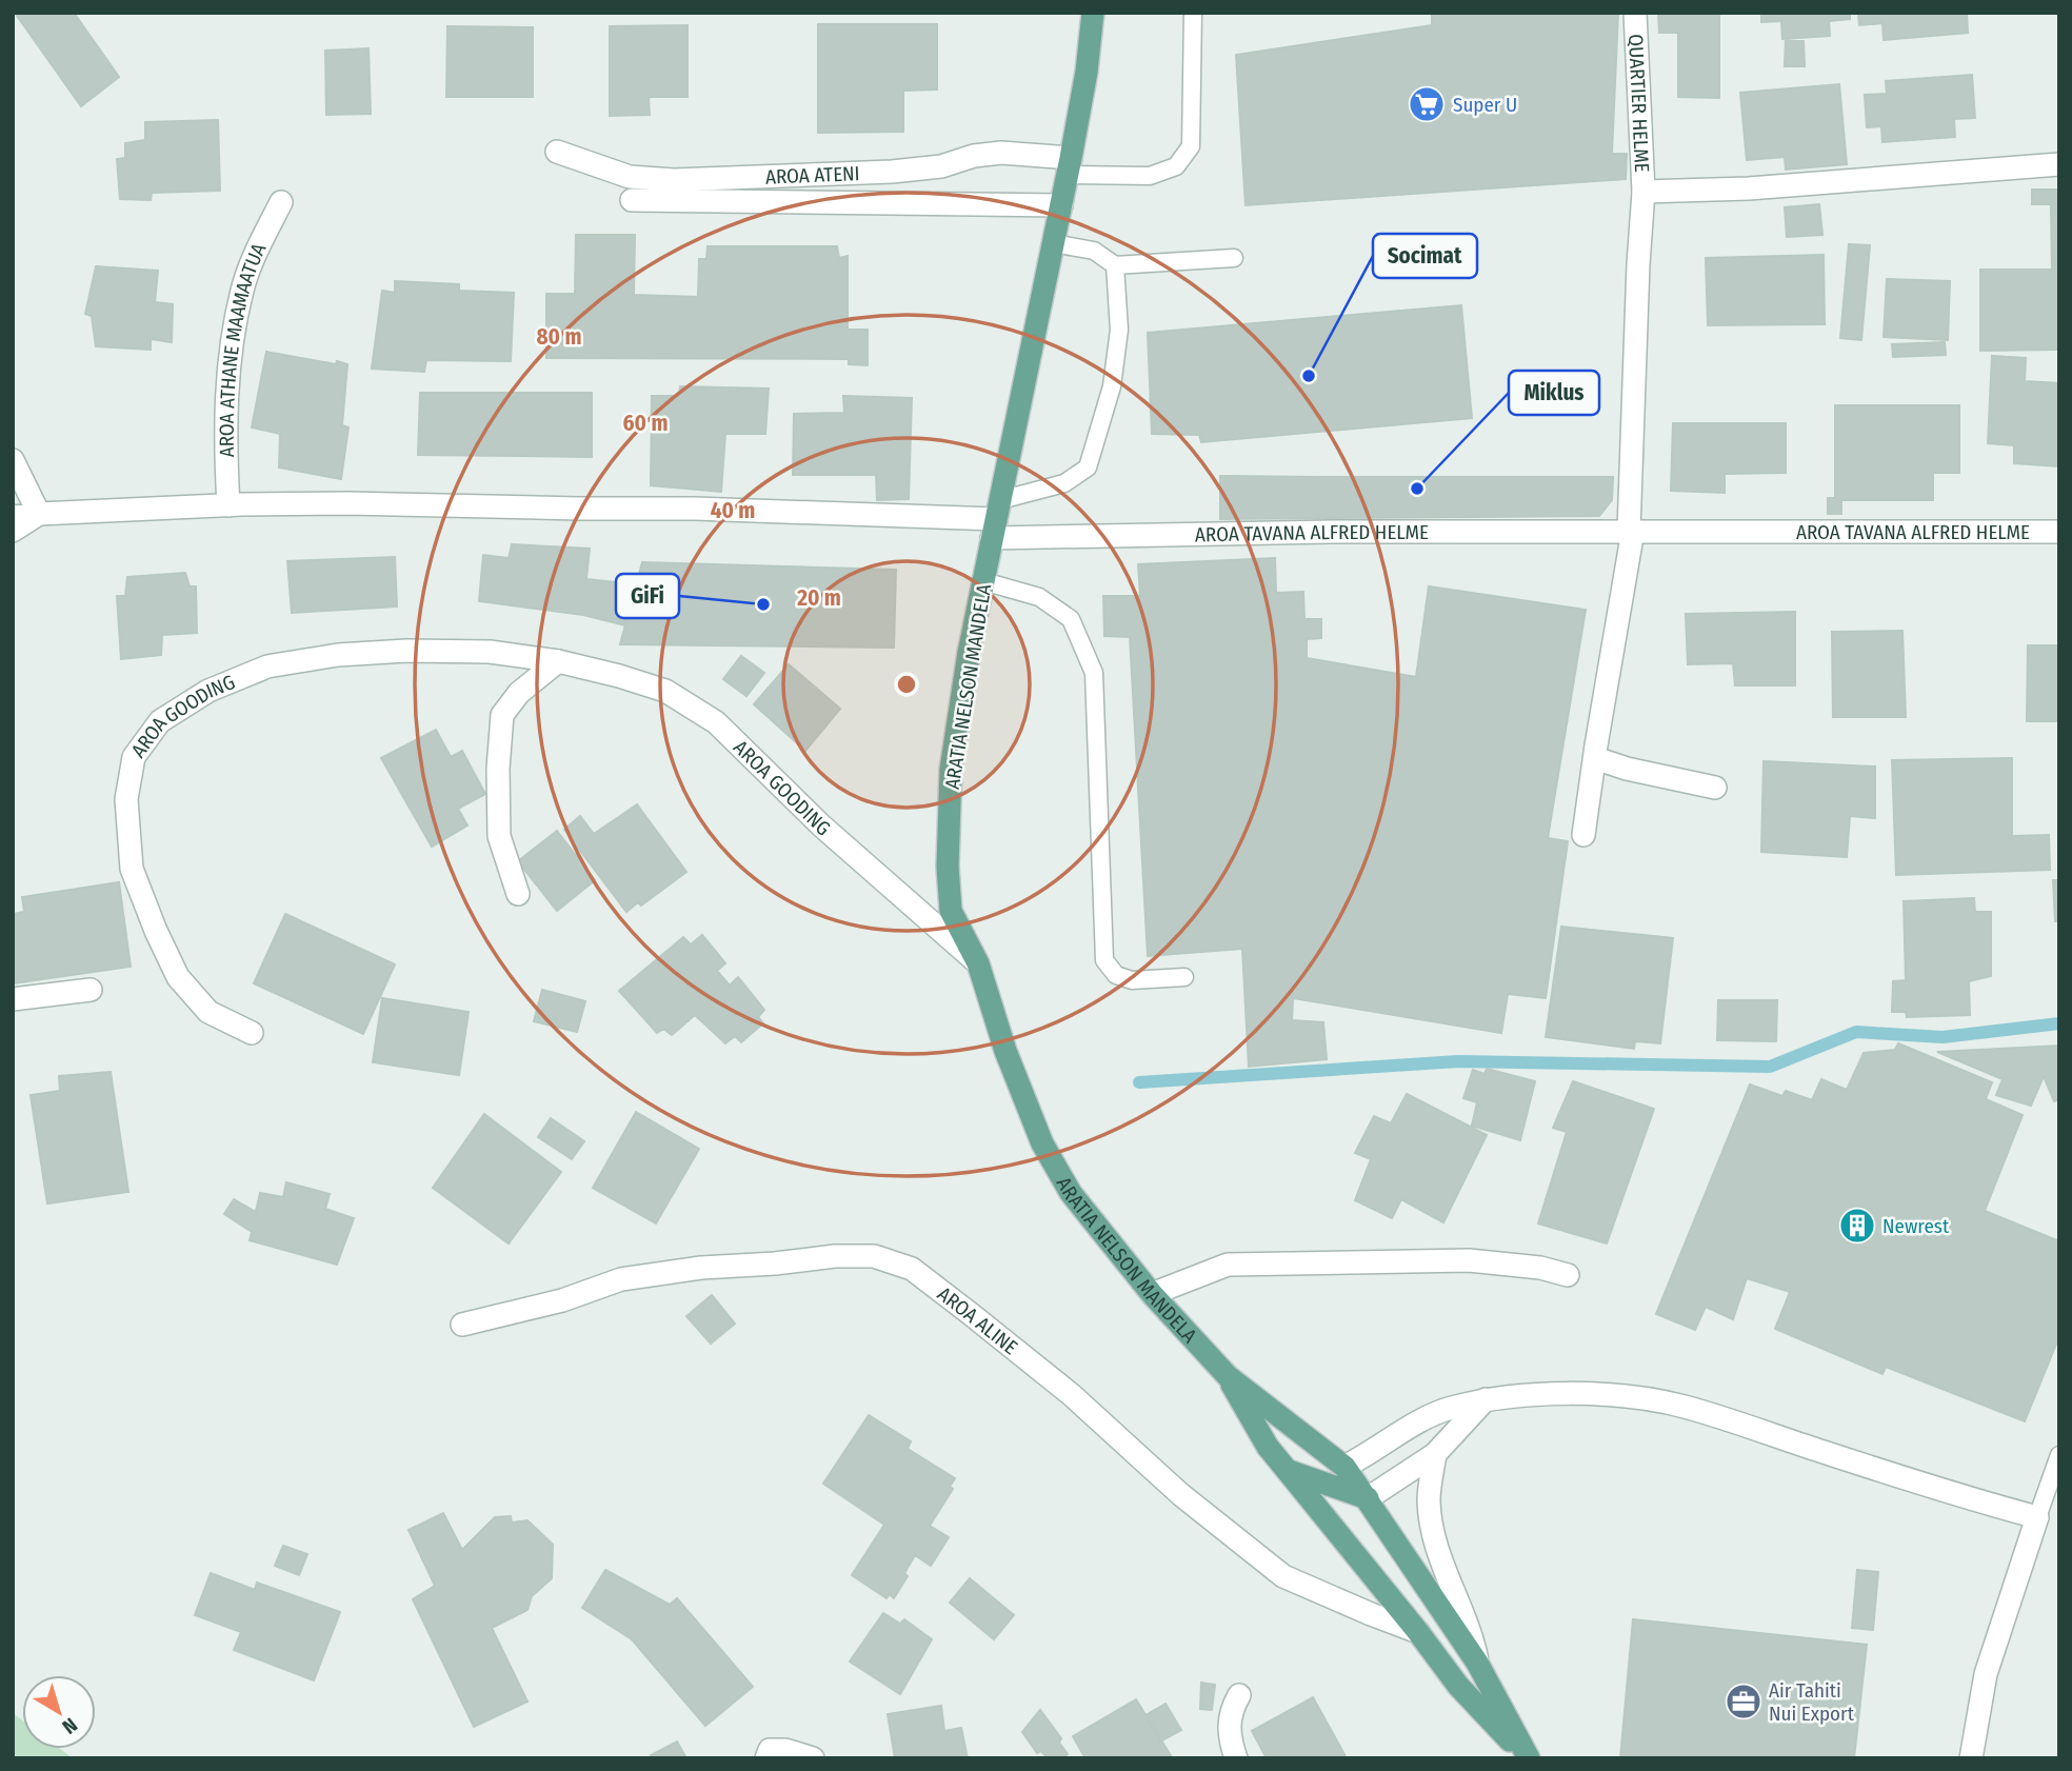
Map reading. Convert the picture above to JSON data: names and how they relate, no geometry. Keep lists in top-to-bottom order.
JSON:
{
  "streets": {
    "main road": ["ARATIA NELSON MANDELA"],
    "street": [
      "QUARTIER HELME",
      "AROA ATENI",
      "AROA ATHANE MAAMAATUA",
      "AROA TAVANA ALFRED HELME",
      "AROA GOODING",
      "AROA ALINE"
    ]
  },
  "crossings": [
    ["QUARTIER HELME", "AROA TAVANA ALFRED HELME"],
    ["AROA ATENI", "ARATIA NELSON MANDELA"],
    ["AROA ATHANE MAAMAATUA", "AROA TAVANA ALFRED HELME"],
    ["AROA TAVANA ALFRED HELME", "ARATIA NELSON MANDELA"],
    ["ARATIA NELSON MANDELA", "AROA GOODING"],
    ["ARATIA NELSON MANDELA", "AROA ALINE"]
  ],
  "places": {
    "supermarket": ["Super U"],
    "other": ["Socimat", "Miklus", "GiFi"],
    "building": ["Newrest"],
    "office": ["Air Tahiti Nui Export"]
  },
  "north": "bottom right",
  "rings": [
    "80 m",
    "60 m",
    "40 m",
    "20 m"
  ]
}
